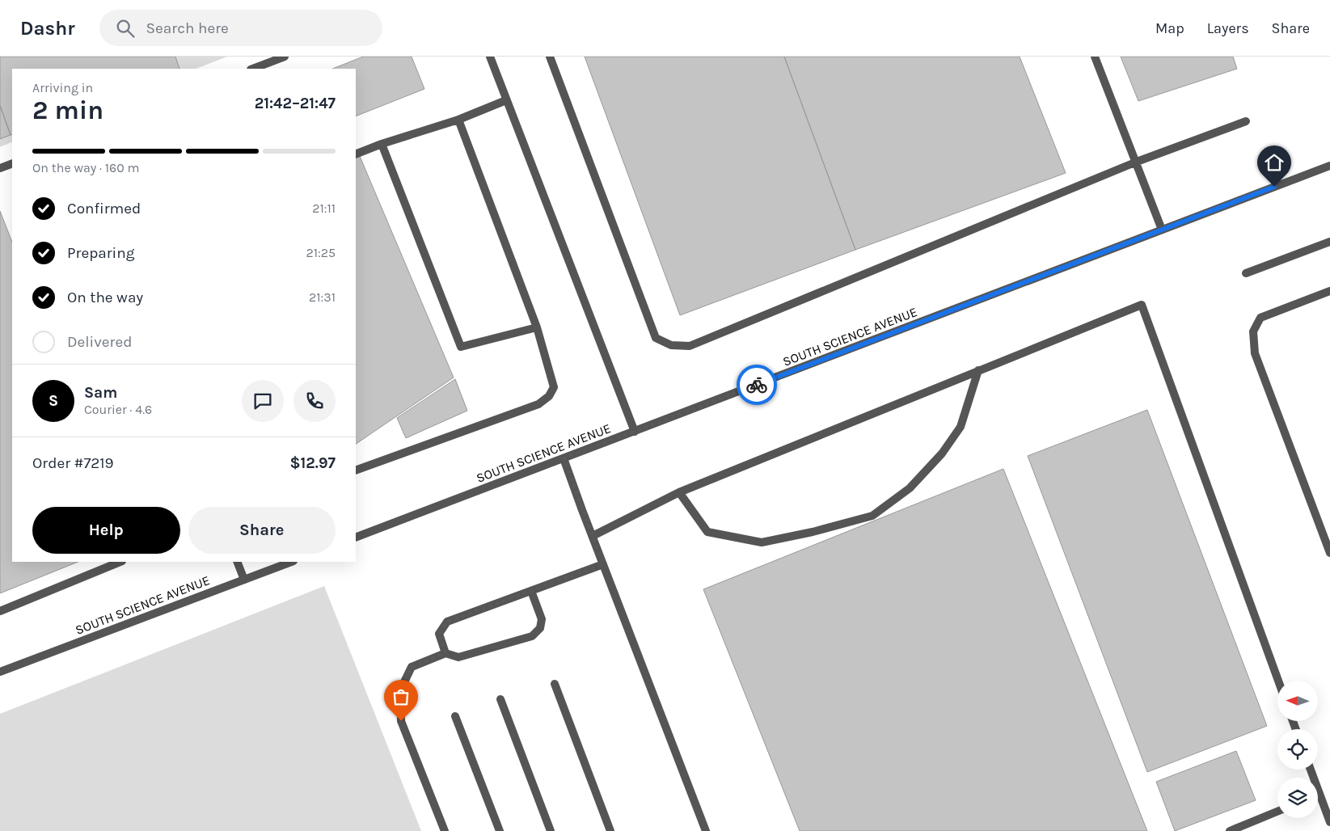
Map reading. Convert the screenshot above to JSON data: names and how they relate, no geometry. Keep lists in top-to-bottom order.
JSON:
{
  "streets": {
    "street": ["SOUTH SCIENCE AVENUE"]
  },
  "north": "left",
  "page": {
    "header": "Dashr",
    "search": "Search here",
    "nav": ["Map", "Layers", "Share"],
    "heading": ["2 min", "Arriving in", "21:42–21:47"],
    "panel": [
      "Sam",
      "Courier · 4.6",
      "Order #7219",
      "$12.97"
    ],
    "bar": "On the way · 160 m",
    "list": [
      ["Confirmed", "21:11"],
      ["Preparing", "21:25"],
      ["On the way", "21:31"],
      "Delivered"
    ],
    "round": "S",
    "buttons": ["Help", "Share"]
  }
}
